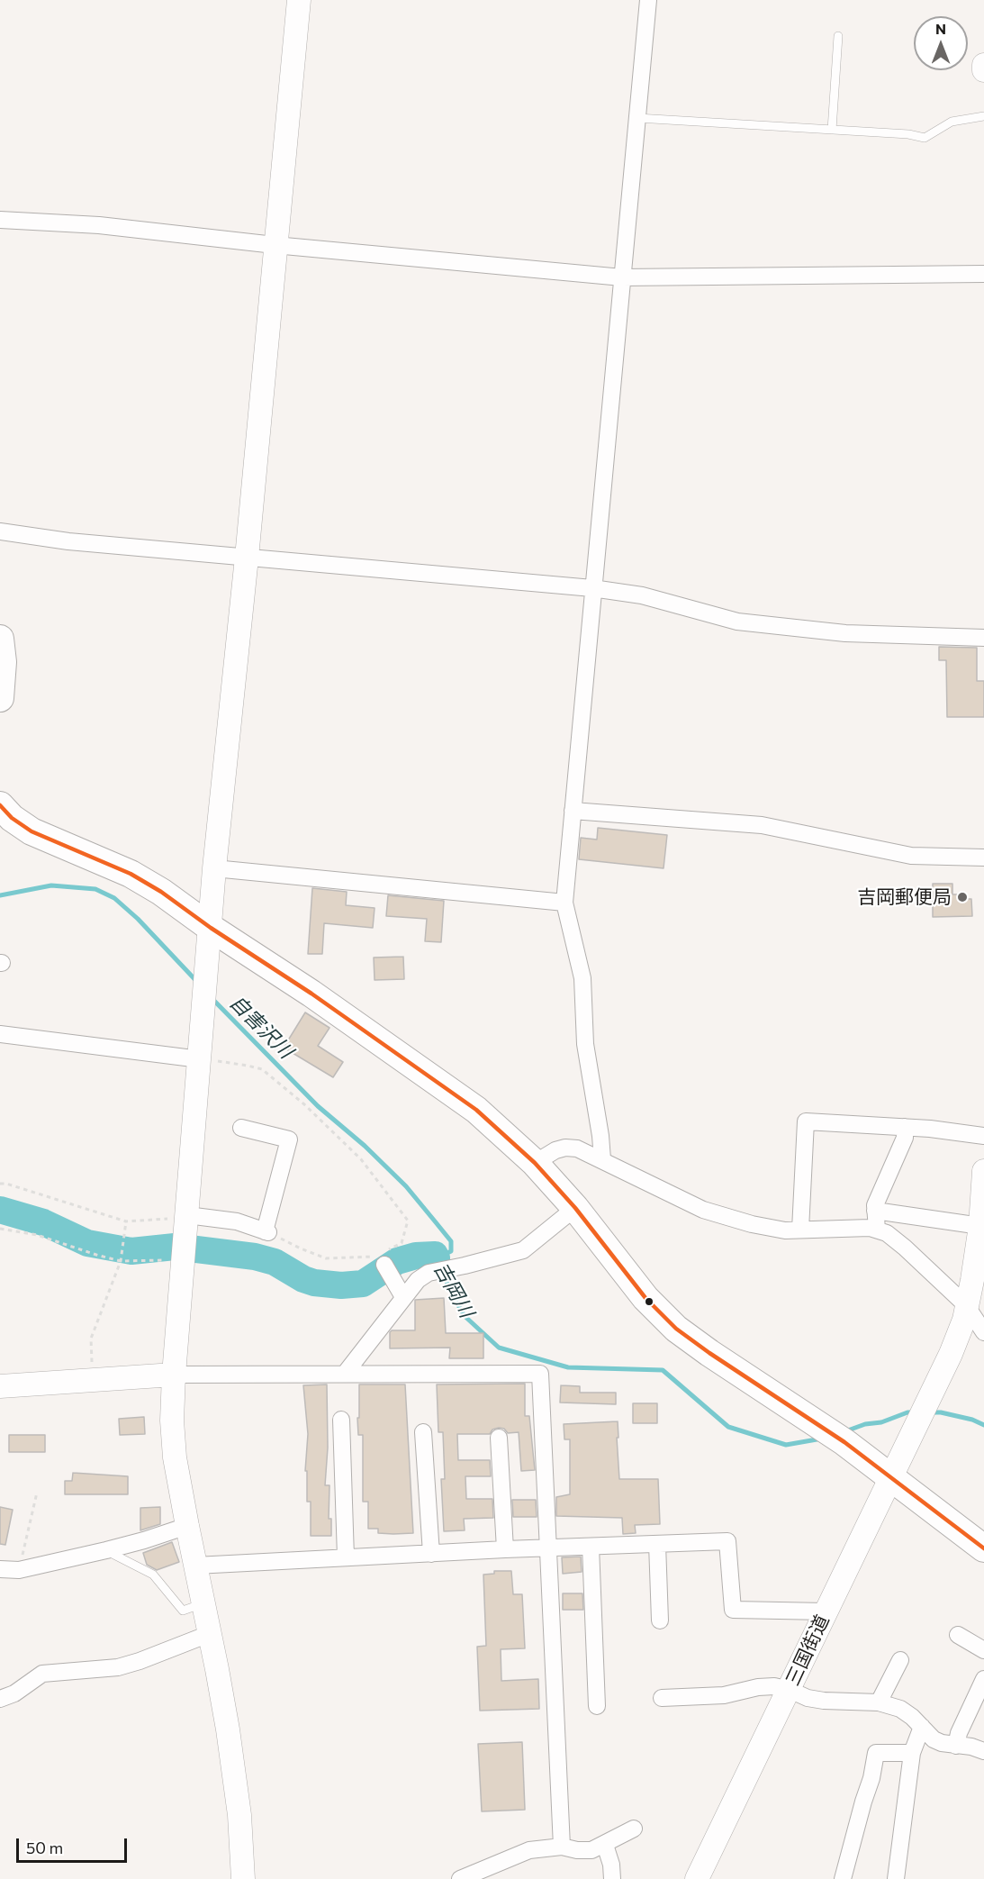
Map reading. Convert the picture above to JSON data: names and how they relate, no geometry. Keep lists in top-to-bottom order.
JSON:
{
  "streets": {
    "street": ["三国街道"]
  },
  "water": ["自害沢川", "吉岡川"],
  "places": ["吉岡郵便局"],
  "scale_bar": "50 m",
  "north": "top"
}
